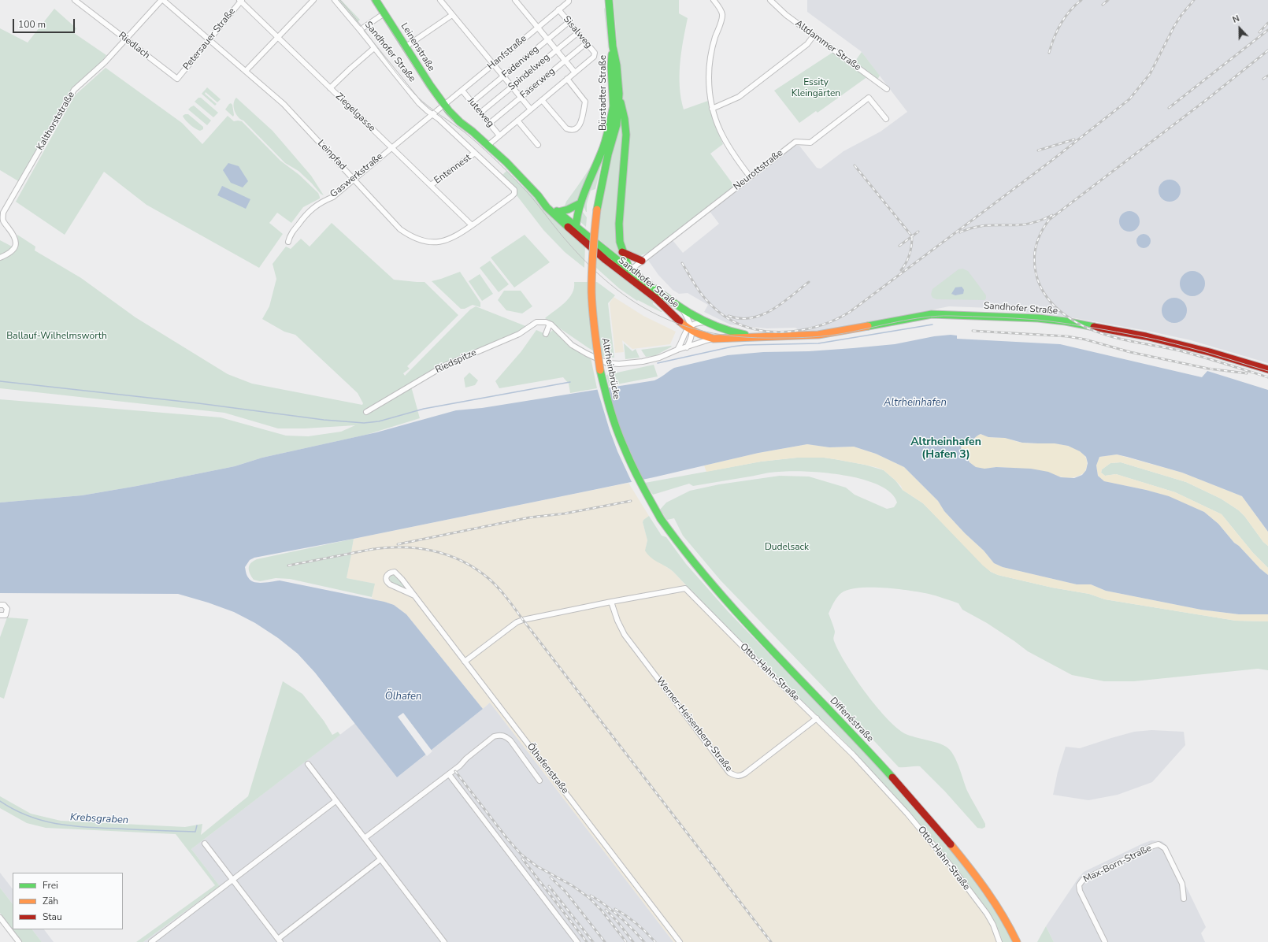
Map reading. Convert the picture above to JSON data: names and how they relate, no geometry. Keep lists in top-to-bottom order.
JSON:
{
  "streets": {
    "main road": [
      "Leinenstraße",
      "Sandhofer Straße",
      "Bürstadter Straße",
      "Altrheinbrücke",
      "Diffenéstraße"
    ],
    "street": [
      "Sisalweg",
      "Petersauer Straße",
      "Riedlach",
      "Altdammer Straße",
      "Hanfstraße",
      "Fadenweg",
      "Spindelweg",
      "Faserweg",
      "Ziegelgasse",
      "Juteweg",
      "Kalthorststraße",
      "Leinpfad",
      "Entennest",
      "Neurottstraße",
      "Gaswerkstraße",
      "Riedspitze",
      "Otto-Hahn-Straße",
      "Werner-Heisenberg-Straße",
      "Ölhafenstraße",
      "Max-Born-Straße"
    ]
  },
  "crossings": [
    ["Sisalweg", "Hanfstraße"],
    ["Sisalweg", "Fadenweg"],
    ["Sisalweg", "Spindelweg"],
    ["Sisalweg", "Faserweg"],
    ["Petersauer Straße", "Riedlach"],
    ["Petersauer Straße", "Ziegelgasse"],
    ["Petersauer Straße", "Leinpfad"],
    ["Riedlach", "Kalthorststraße"],
    ["Leinenstraße", "Sandhofer Straße"],
    ["Leinenstraße", "Hanfstraße"],
    ["Sandhofer Straße", "Hanfstraße"],
    ["Sandhofer Straße", "Leinpfad"],
    ["Sandhofer Straße", "Entennest"],
    ["Sandhofer Straße", "Neurottstraße"],
    ["Sandhofer Straße", "Gaswerkstraße"],
    ["Hanfstraße", "Juteweg"],
    ["Fadenweg", "Juteweg"],
    ["Spindelweg", "Juteweg"],
    ["Faserweg", "Juteweg"],
    ["Bürstadter Straße", "Altrheinbrücke"],
    ["Ziegelgasse", "Leinpfad"],
    ["Ziegelgasse", "Entennest"],
    ["Ziegelgasse", "Gaswerkstraße"],
    ["Kalthorststraße", "Leinpfad"],
    ["Leinpfad", "Gaswerkstraße"],
    ["Altrheinbrücke", "Diffenéstraße"],
    ["Otto-Hahn-Straße", "Werner-Heisenberg-Straße"],
    ["Otto-Hahn-Straße", "Ölhafenstraße"]
  ],
  "districts": ["Altrheinhafen (Hafen 3)"],
  "water": ["Altrheinhafen", "Ölhafen", "Krebsgraben"],
  "parks": ["Essity Kleingärten", "Ballauf-Wilhelmswörth", "Dudelsack"],
  "legend": ["Frei", "Zäh", "Stau"],
  "scale_bar": "100 m",
  "north": "top"
}
